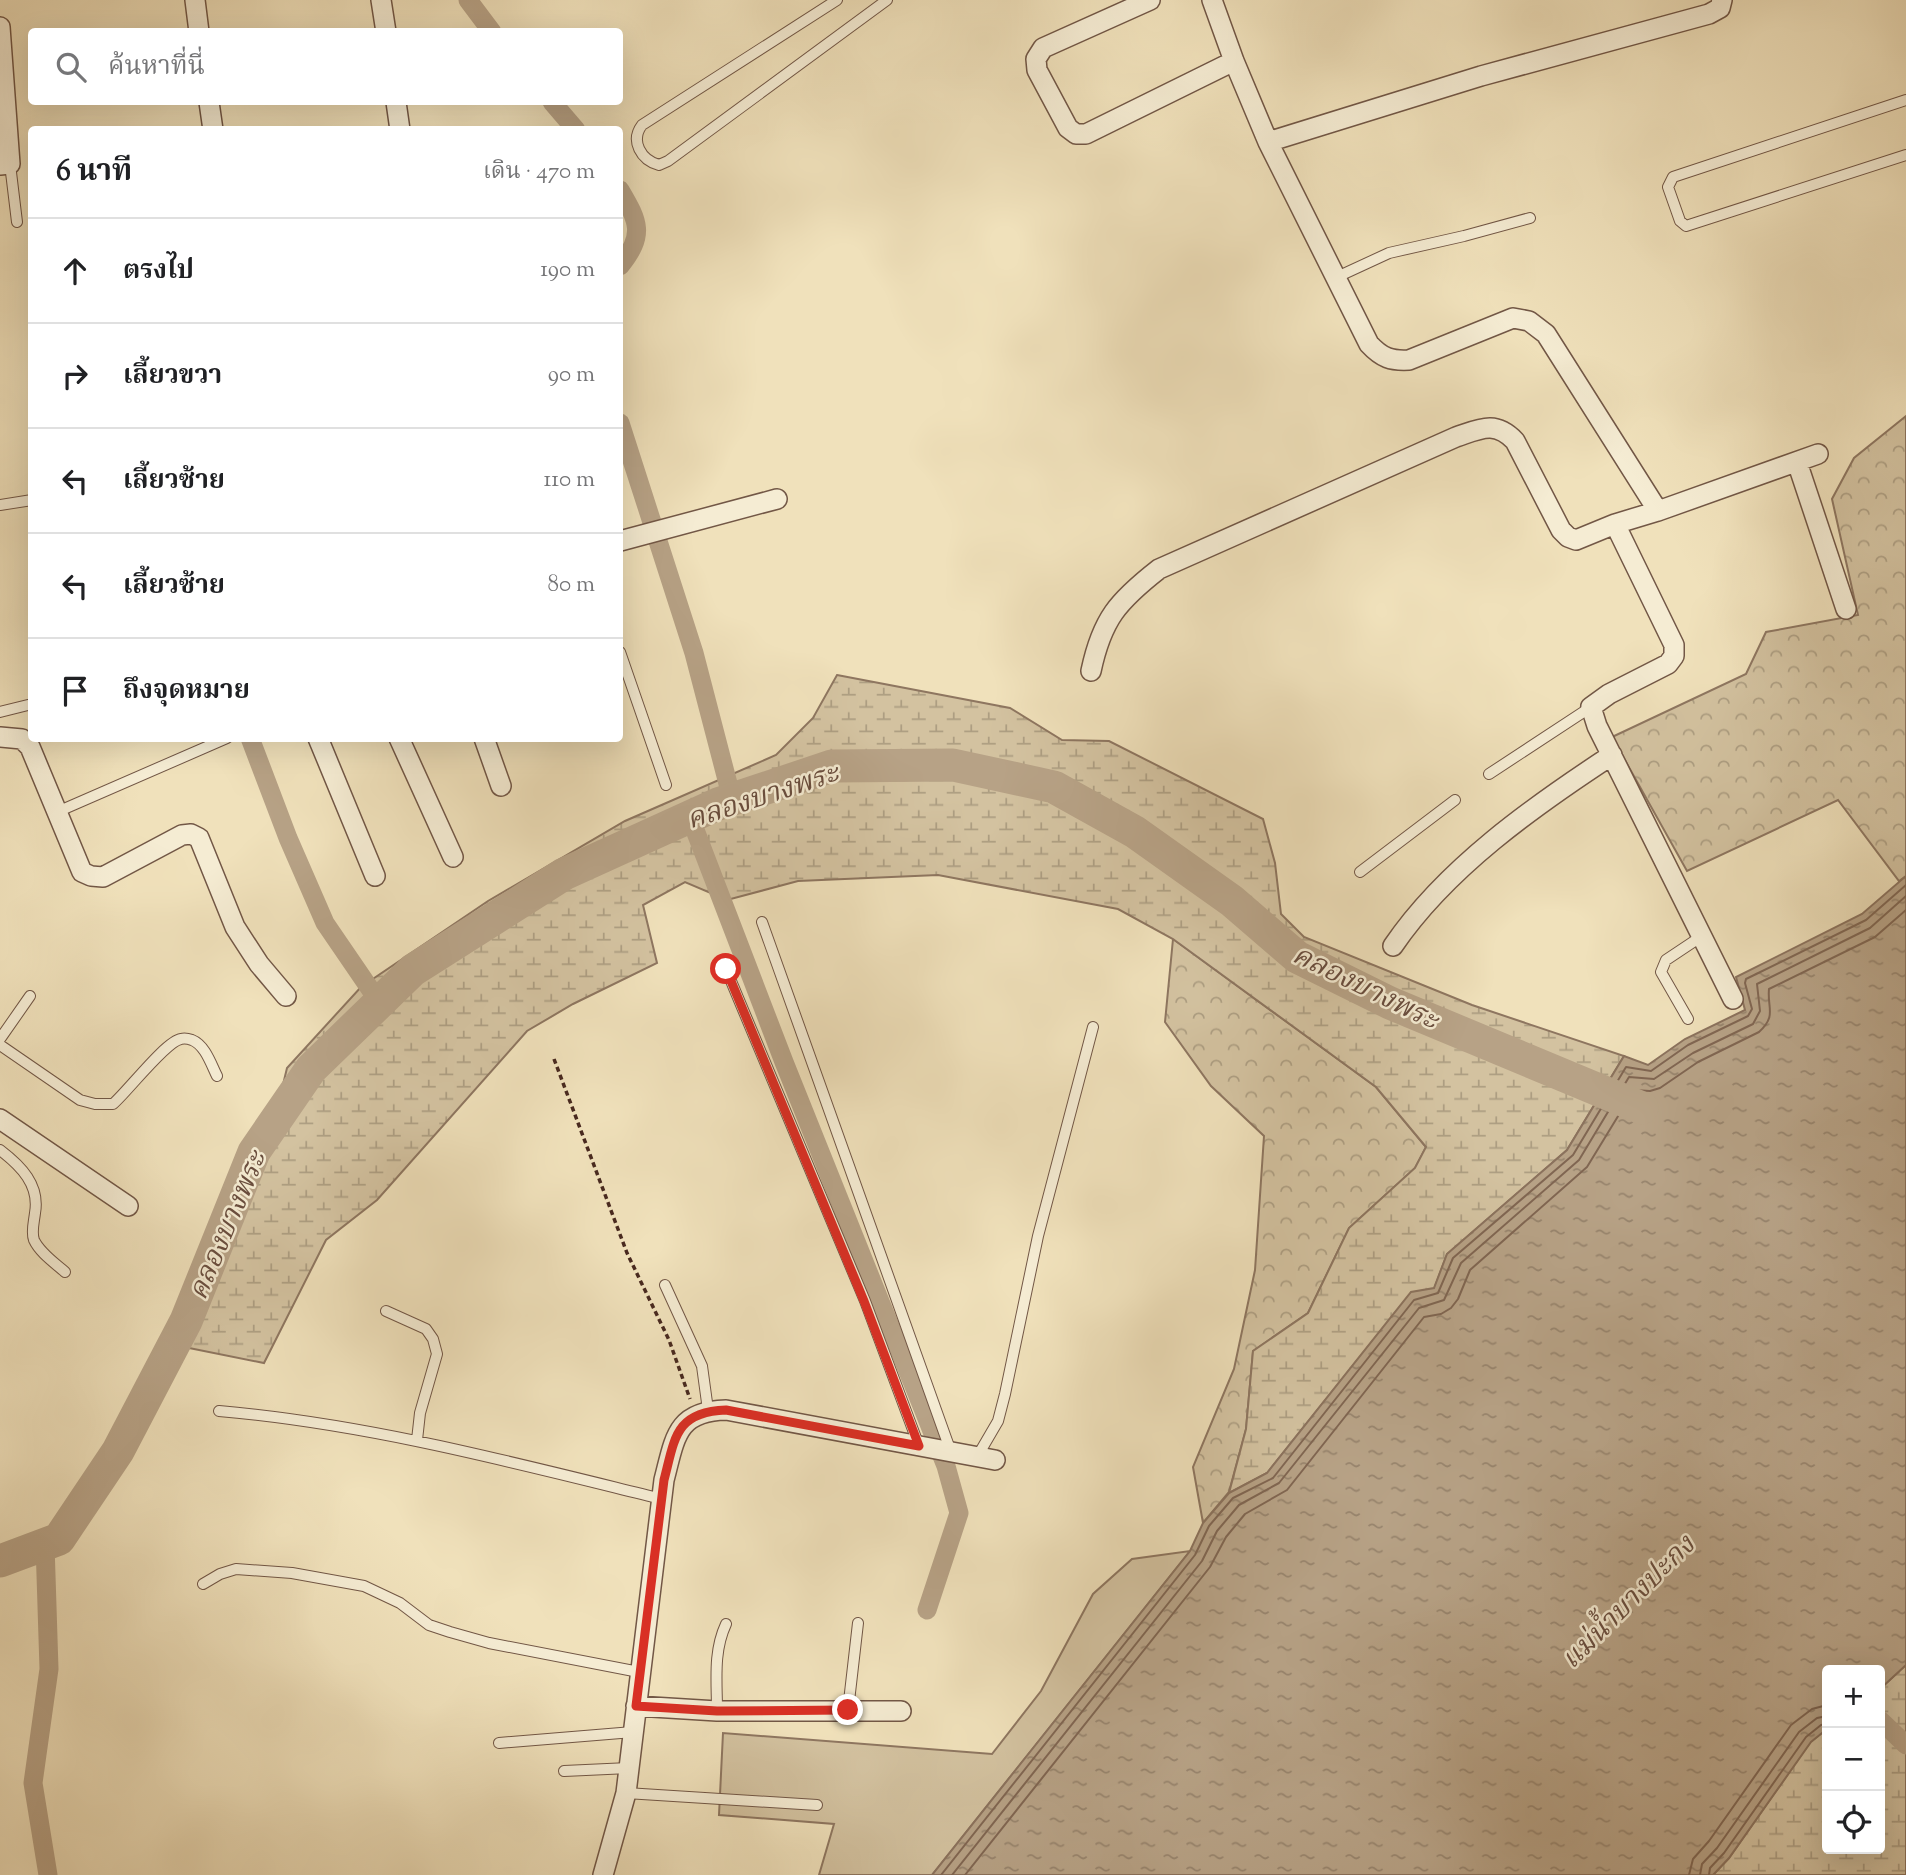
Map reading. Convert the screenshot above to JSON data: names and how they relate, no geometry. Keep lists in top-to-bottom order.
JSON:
{
  "water": ["คลองบางพระ", "แม่น้ำบางปะกง"],
  "page": {
    "search": "ค้นหาที่นี่",
    "heading": ["6 นาที", "เดิน · 470 m"],
    "list": [
      ["ตรงไป", "190 m"],
      ["เลี้ยวขวา", "90 m"],
      ["เลี้ยวซ้าย", "110 m"],
      ["เลี้ยวซ้าย", "80 m"],
      "ถึงจุดหมาย"
    ],
    "map_buttons": ["+", "−"]
  }
}
